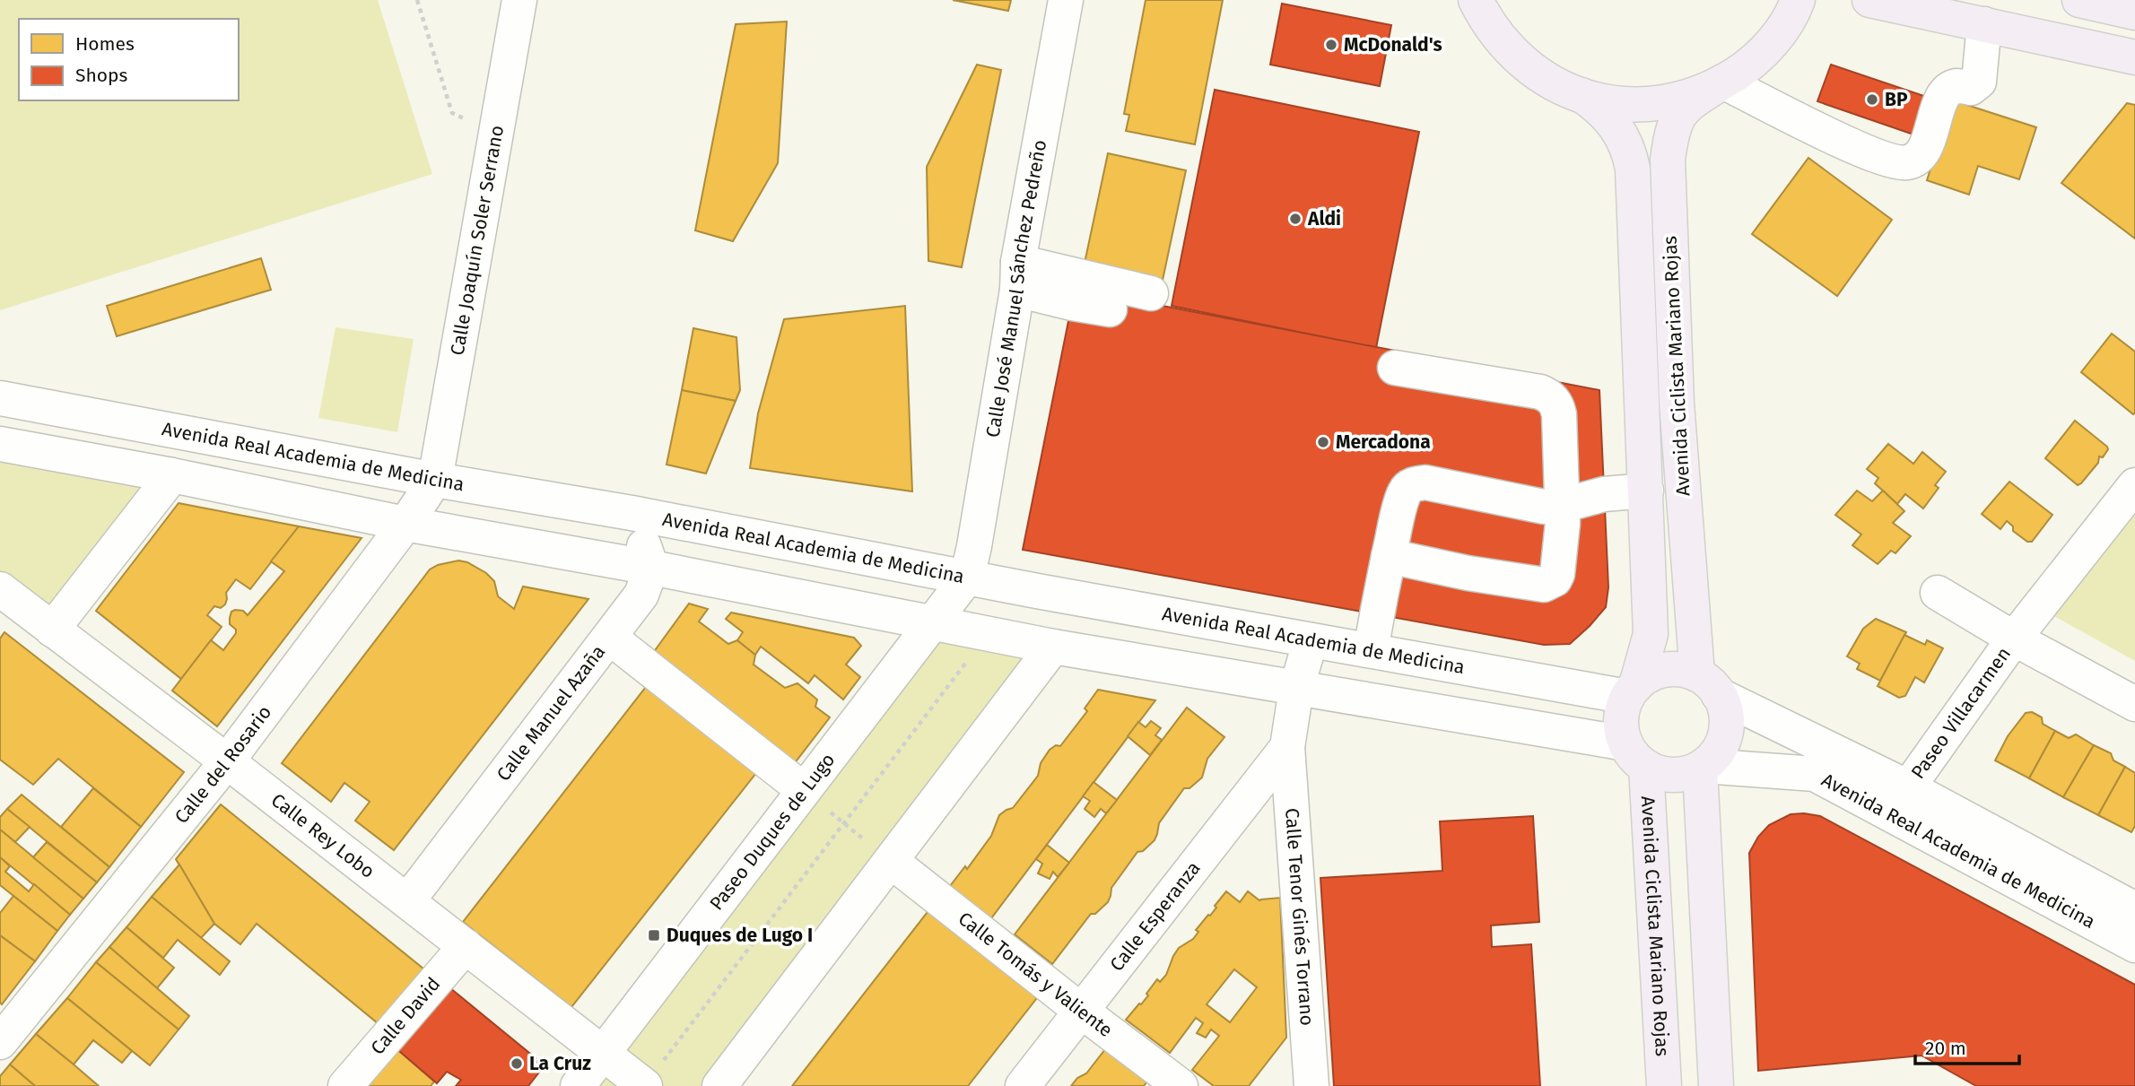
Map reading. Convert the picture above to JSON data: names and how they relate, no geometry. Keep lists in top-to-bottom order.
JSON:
{
  "streets": {
    "main road": ["Avenida Ciclista Mariano Rojas"],
    "street": [
      "Calle Joaquín Soler Serrano",
      "Calle José Manuel Sánchez Pedreño",
      "Avenida Real Academia de Medicina",
      "Paseo Villacarmen",
      "Calle Manuel Azaña",
      "Calle del Rosario",
      "Paseo Duques de Lugo",
      "Calle Rey Lobo",
      "Calle Esperanza",
      "Calle Tenor Ginés Torrano",
      "Calle Tomás y Valiente",
      "Calle David"
    ]
  },
  "crossings": [
    ["Calle Joaquín Soler Serrano", "Avenida Real Academia de Medicina"],
    ["Calle Joaquín Soler Serrano", "Calle del Rosario"],
    ["Calle José Manuel Sánchez Pedreño", "Avenida Real Academia de Medicina"],
    ["Calle José Manuel Sánchez Pedreño", "Paseo Duques de Lugo"],
    ["Avenida Ciclista Mariano Rojas", "Avenida Real Academia de Medicina"],
    ["Avenida Real Academia de Medicina", "Paseo Villacarmen"],
    ["Avenida Real Academia de Medicina", "Calle del Rosario"],
    ["Avenida Real Academia de Medicina", "Paseo Duques de Lugo"],
    ["Calle Manuel Azaña", "Calle Rey Lobo"],
    ["Calle del Rosario", "Calle Rey Lobo"],
    ["Paseo Duques de Lugo", "Calle Rey Lobo"],
    ["Calle Rey Lobo", "Calle David"],
    ["Calle Esperanza", "Calle Tenor Ginés Torrano"],
    ["Calle Esperanza", "Calle Tomás y Valiente"]
  ],
  "places": {
    "other": [
      "McDonald's",
      "BP",
      "Aldi",
      "Mercadona",
      "La Cruz"
    ],
    "transit": ["Duques de Lugo I"]
  },
  "legend": ["Homes", "Shops"],
  "scale_bar": "20 m"
}
